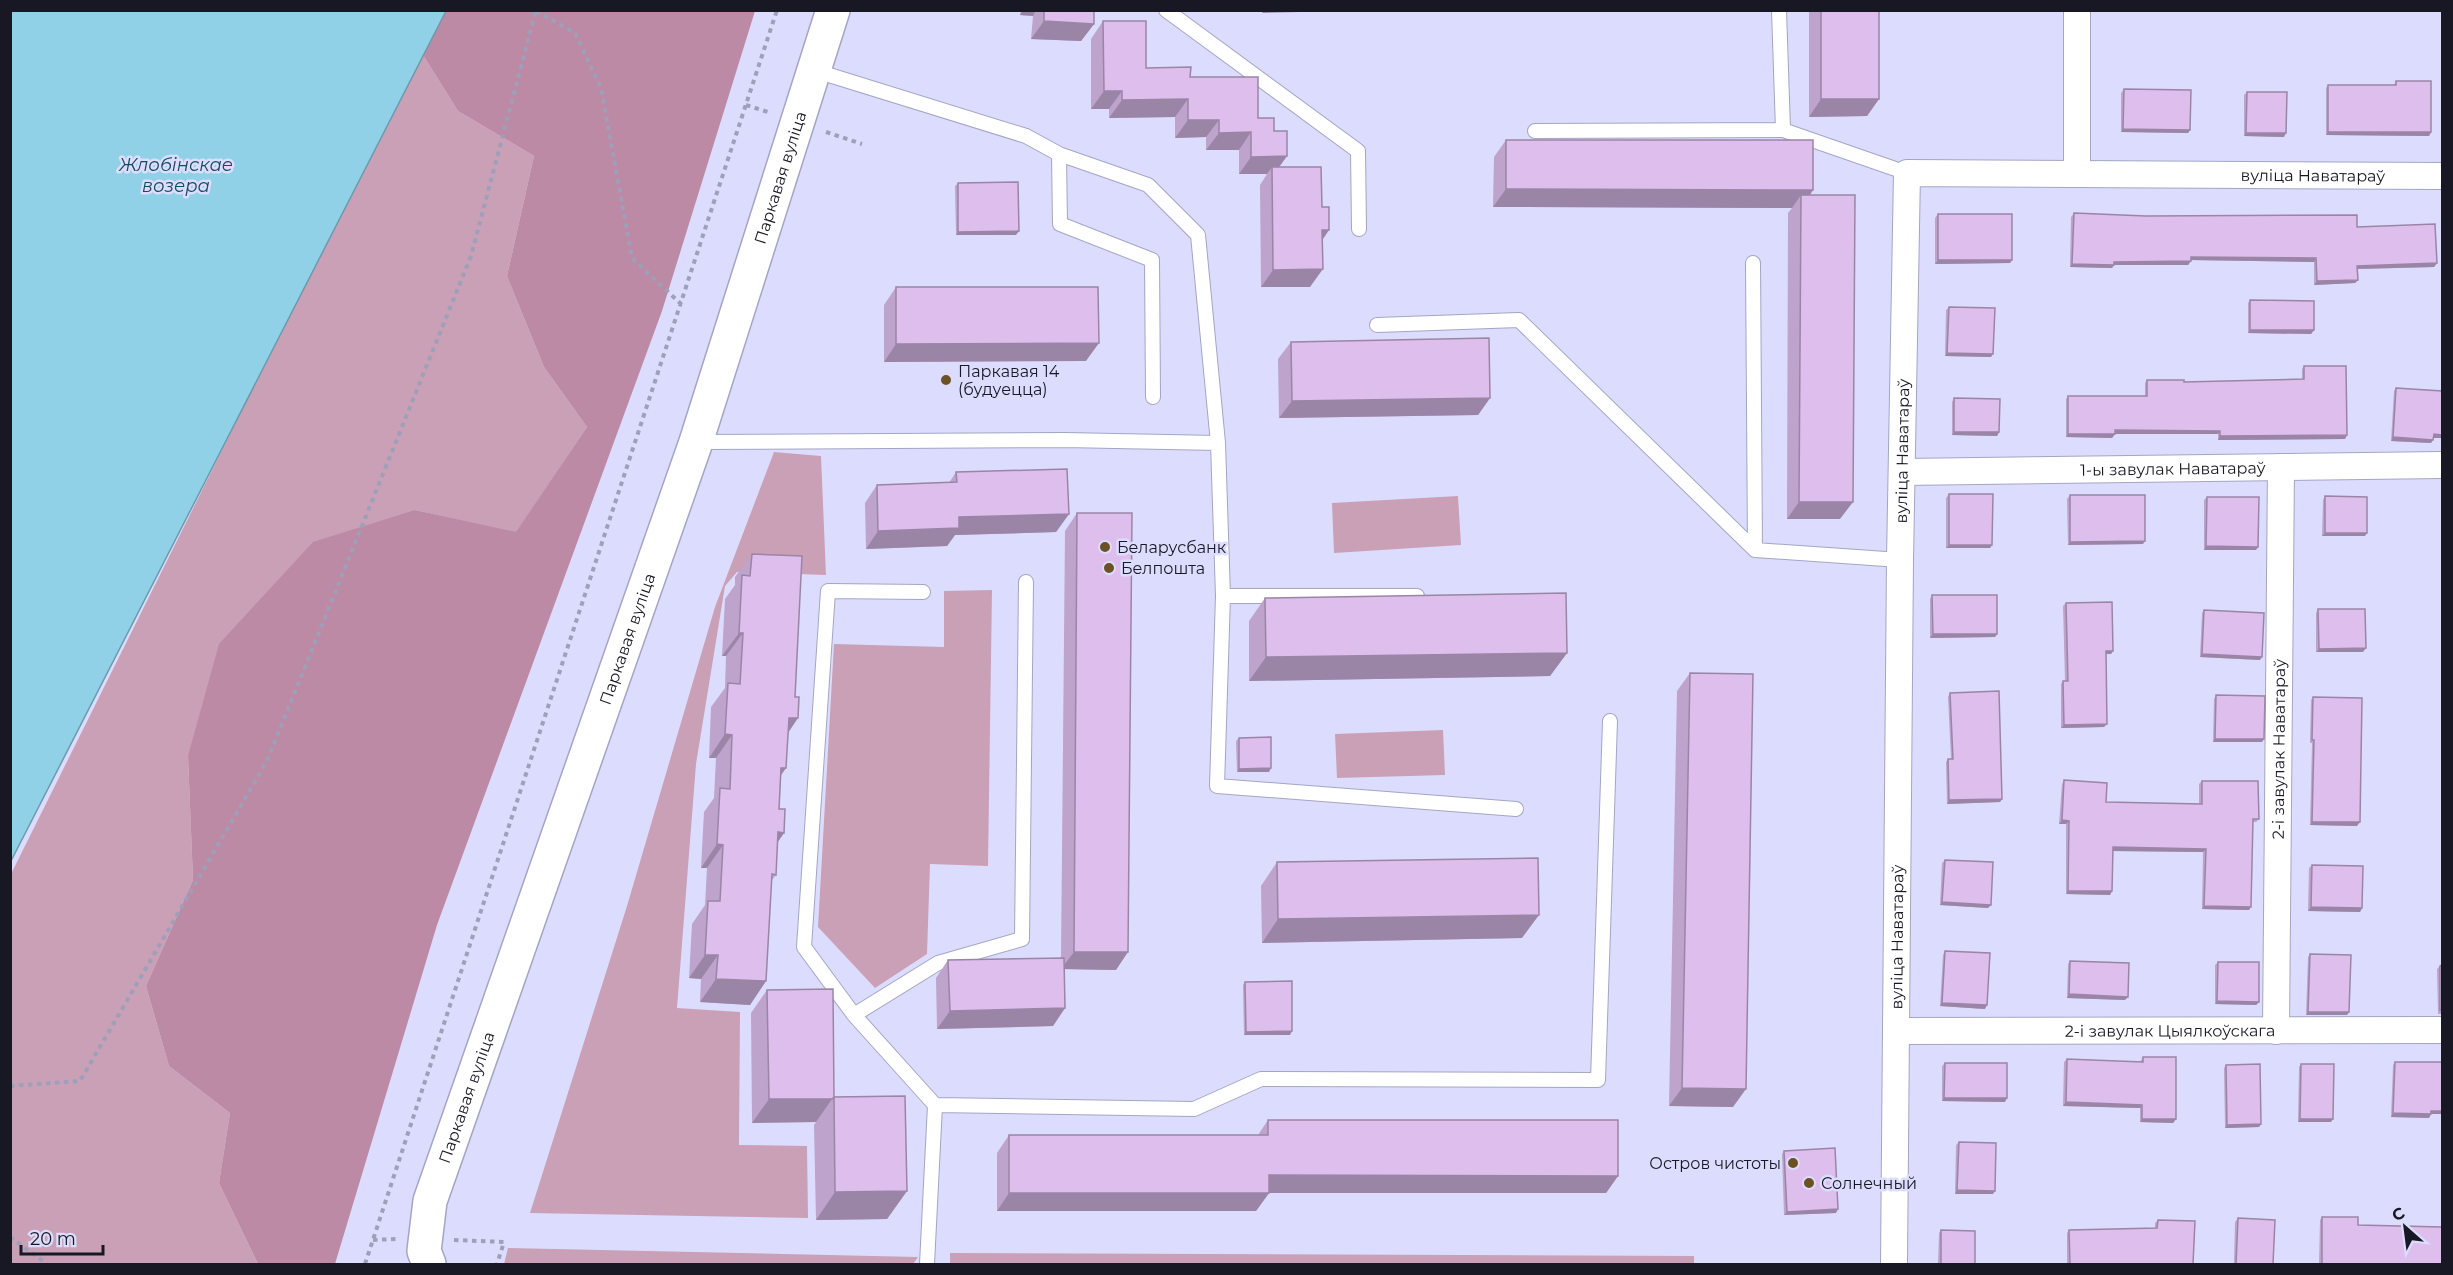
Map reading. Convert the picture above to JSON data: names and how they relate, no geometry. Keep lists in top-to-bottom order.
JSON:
{
  "streets": {
    "main road": ["Паркавая вуліца"],
    "street": [
      "вуліца Наватараў",
      "1-ы завулак Наватараў",
      "2-і завулак Наватараў",
      "2-і завулак Цыялкоўскага"
    ]
  },
  "crossings": [
    ["вуліца Наватараў", "1-ы завулак Наватараў"],
    ["вуліца Наватараў", "2-і завулак Цыялкоўскага"],
    ["1-ы завулак Наватараў", "2-і завулак Наватараў"],
    ["2-і завулак Наватараў", "2-і завулак Цыялкоўскага"]
  ],
  "water": ["Жлобінскае возера"],
  "places": [
    "Паркавая 14 (будуецца)",
    "Беларусбанк",
    "Белпошта",
    "Остров чистоты",
    "Солнечный"
  ],
  "scale_bar": "20 m",
  "north": "top left"
}
